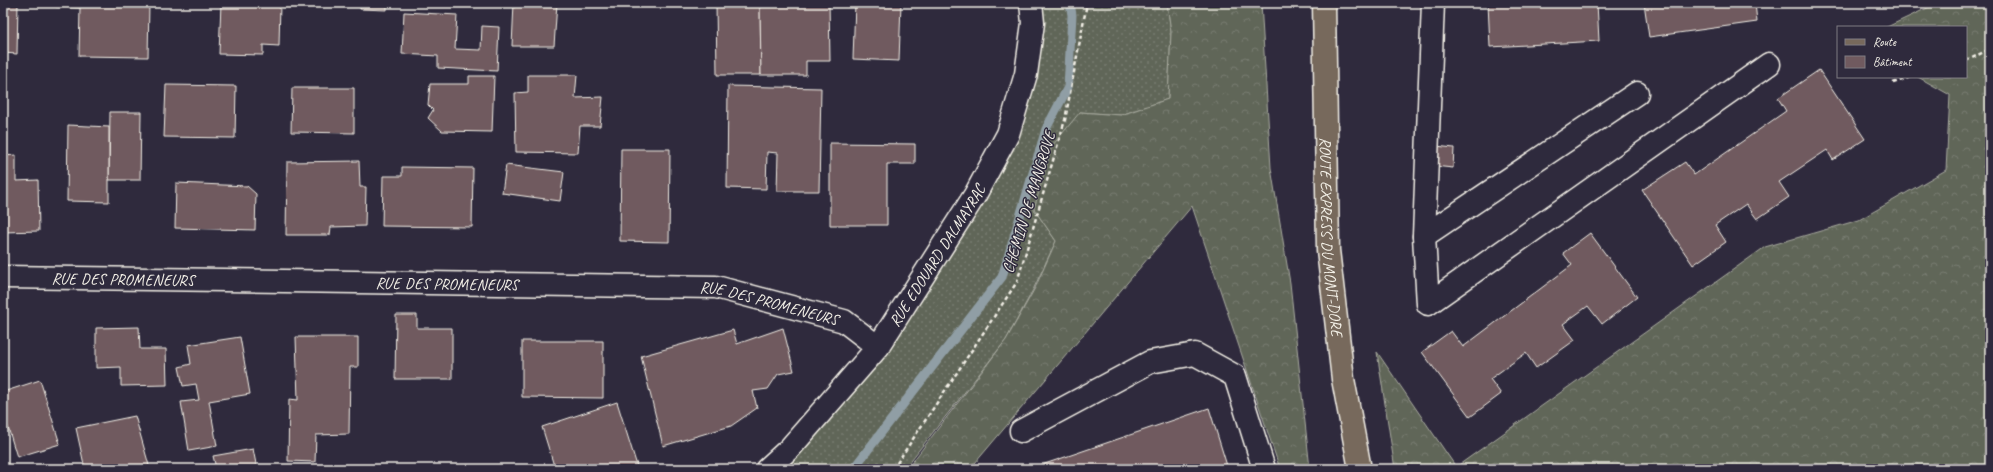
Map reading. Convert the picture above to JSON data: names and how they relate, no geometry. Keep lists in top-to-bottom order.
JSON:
{
  "streets": {
    "main road": ["ROUTE EXPRESS DU MONT-DORE"],
    "street": ["RUE EDOUARD DALMAYRAC", "RUE DES PROMENEURS"],
    "path": ["CHEMIN DE MANGROVE"]
  },
  "crossings": [
    ["RUE EDOUARD DALMAYRAC", "RUE DES PROMENEURS"]
  ],
  "legend": ["Route", "Bâtiment"]
}
